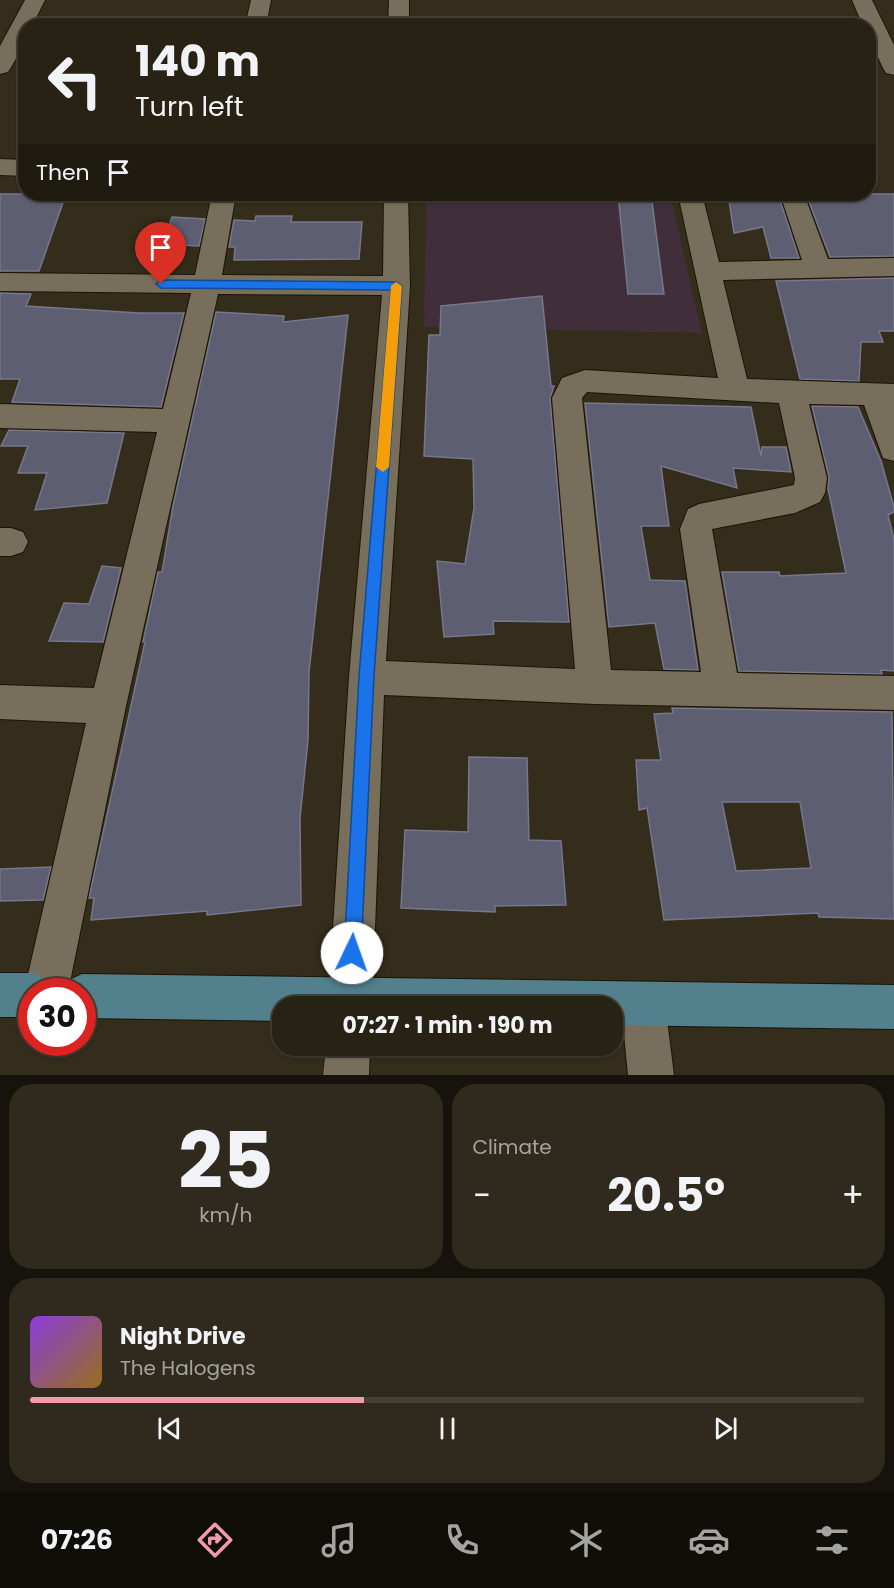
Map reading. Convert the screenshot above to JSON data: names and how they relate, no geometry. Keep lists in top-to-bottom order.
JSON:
{
  "page": {
    "turn": ["140 m", "Turn left"],
    "then": "Then",
    "limit": "30",
    "trip": "07:27 · 1 min · 190 m",
    "tile": [
      ["25", "km/h"],
      "Climate"
    ],
    "heat": ["−", "20.5°", "+"],
    "song": ["Night Drive", "The Halogens"],
    "tabs": "07:26"
  }
}
